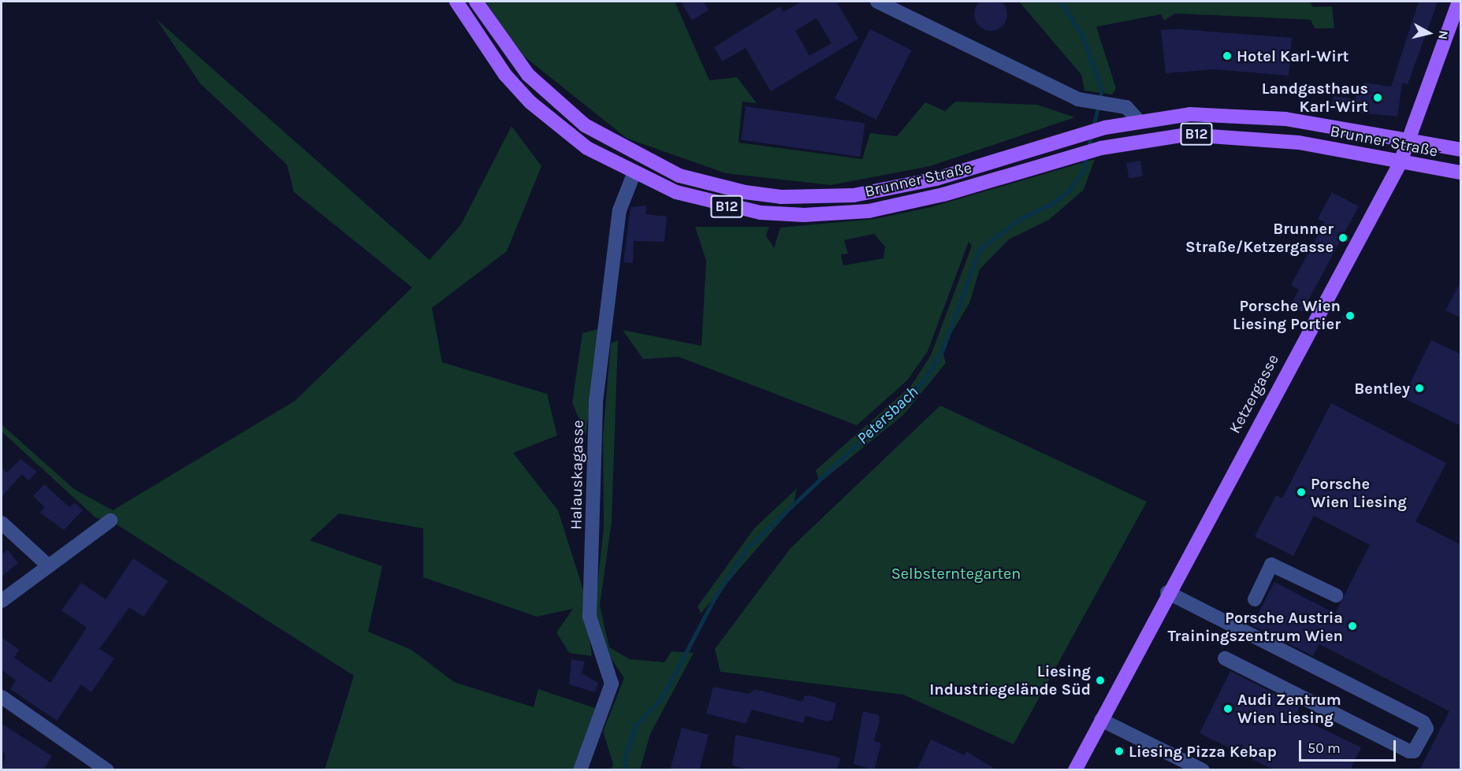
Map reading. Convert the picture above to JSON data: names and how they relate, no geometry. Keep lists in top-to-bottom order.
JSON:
{
  "streets": {
    "main road": ["B12", "Brunner Straße", "Ketzergasse"],
    "street": ["Halauskagasse"]
  },
  "crossings": [
    ["Brunner Straße", "Ketzergasse"],
    ["Brunner Straße", "Halauskagasse"]
  ],
  "water": ["Petersbach"],
  "parks": ["Selbsterntegarten"],
  "places": [
    "Hotel Karl-Wirt",
    "Landgasthaus Karl-Wirt",
    "Brunner Straße/Ketzergasse",
    "Porsche Wien Liesing Portier",
    "Bentley",
    "Porsche Wien Liesing",
    "Porsche Austria Trainingszentrum Wien",
    "Liesing Industriegelände Süd",
    "Audi Zentrum Wien Liesing",
    "Liesing Pizza Kebap"
  ],
  "scale_bar": "50 m",
  "north": "right"
}
